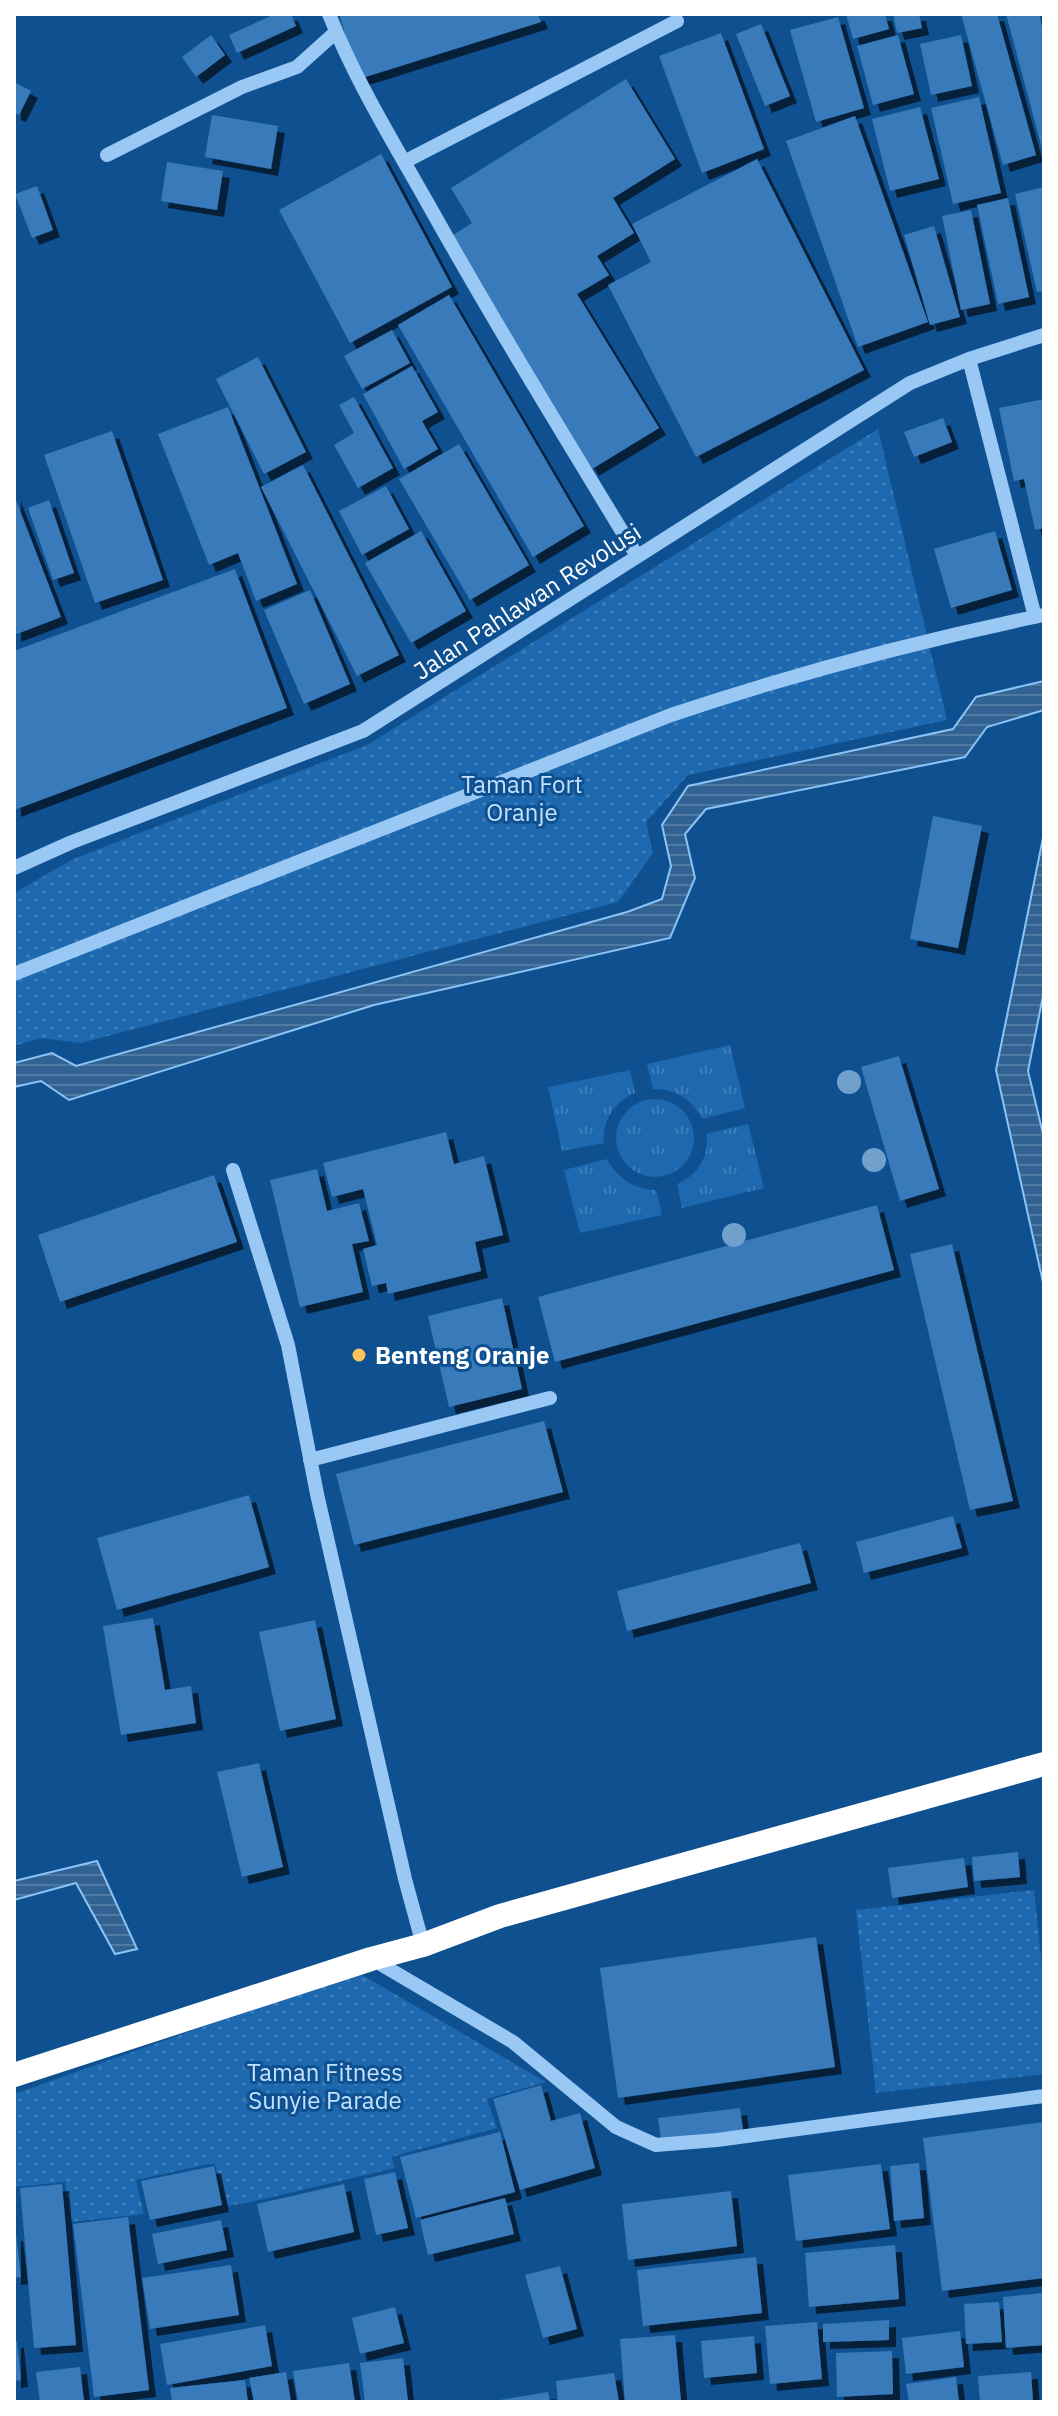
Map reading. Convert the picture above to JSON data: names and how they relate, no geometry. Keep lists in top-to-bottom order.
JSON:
{
  "streets": {
    "street": ["Jalan Pahlawan Revolusi"]
  },
  "parks": ["Taman Fort Oranje", "Taman Fitness Sunyie Parade"],
  "places": ["Benteng Oranje"]
}
